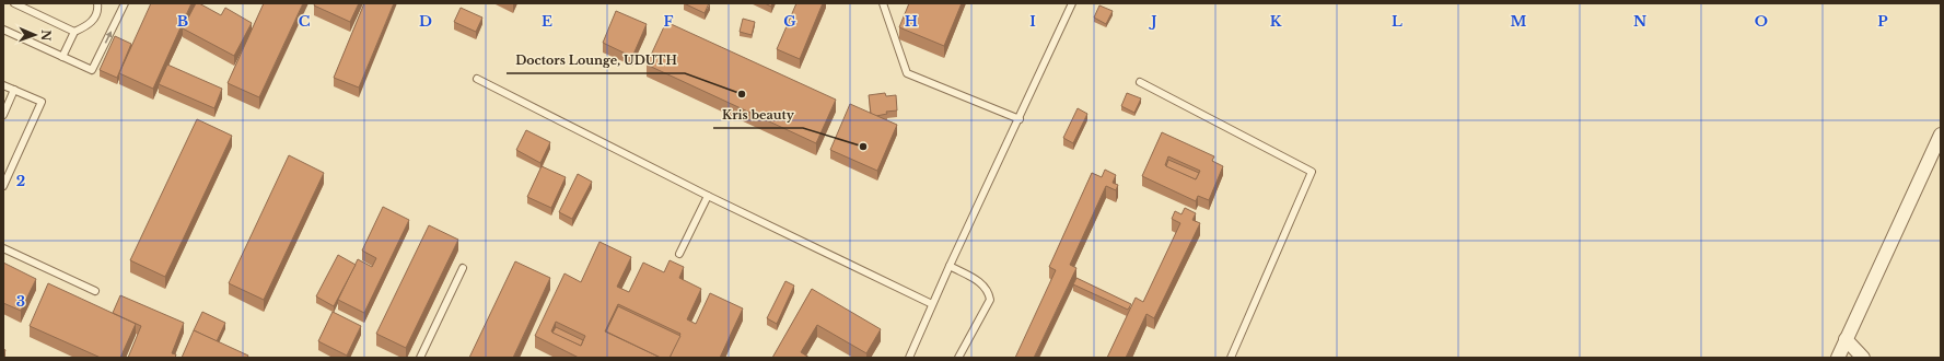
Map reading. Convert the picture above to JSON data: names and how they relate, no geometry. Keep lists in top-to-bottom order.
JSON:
{
  "places": ["Doctors Lounge, UDUTH", "Kris beauty"],
  "north": "right",
  "grid": {
    "columns": [
      "B",
      "C",
      "D",
      "E",
      "F",
      "G",
      "H",
      "I",
      "J",
      "K",
      "L",
      "M",
      "N",
      "O",
      "P"
    ],
    "rows": ["2", "3"]
  }
}
